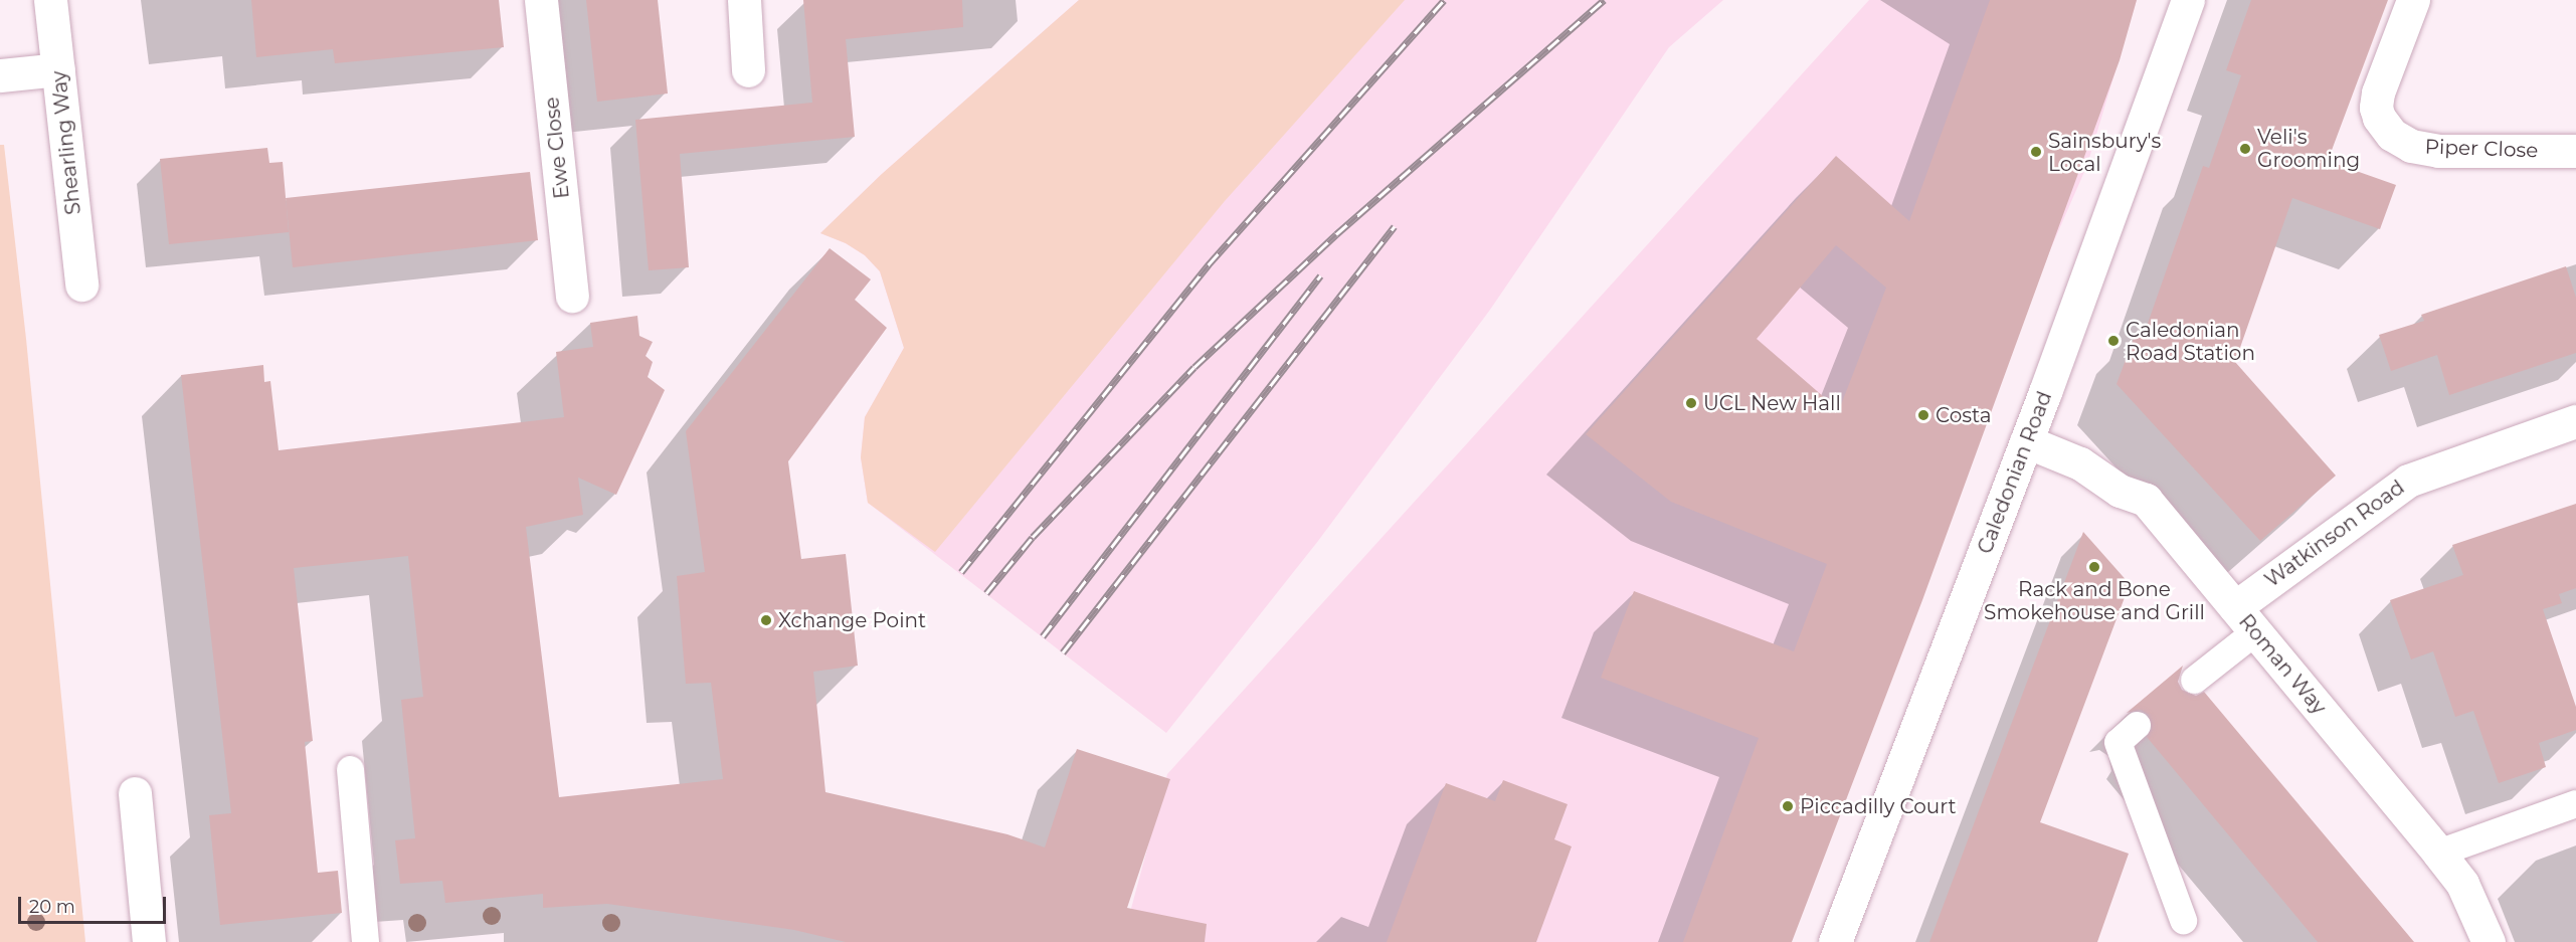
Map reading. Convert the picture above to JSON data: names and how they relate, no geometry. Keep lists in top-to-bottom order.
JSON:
{
  "streets": {
    "street": [
      "Shearling Way",
      "Ewe Close",
      "Piper Close",
      "Caledonian Road",
      "Watkinson Road",
      "Roman Way"
    ]
  },
  "crossings": [
    ["Caledonian Road", "Roman Way"],
    ["Watkinson Road", "Roman Way"]
  ],
  "places": [
    "Veli's Grooming",
    "Sainsbury's Local",
    "Caledonian Road Station",
    "UCL New Hall",
    "Costa",
    "Rack and Bone Smokehouse and Grill",
    "Xchange Point",
    "Piccadilly Court"
  ],
  "scale_bar": "20 m"
}
